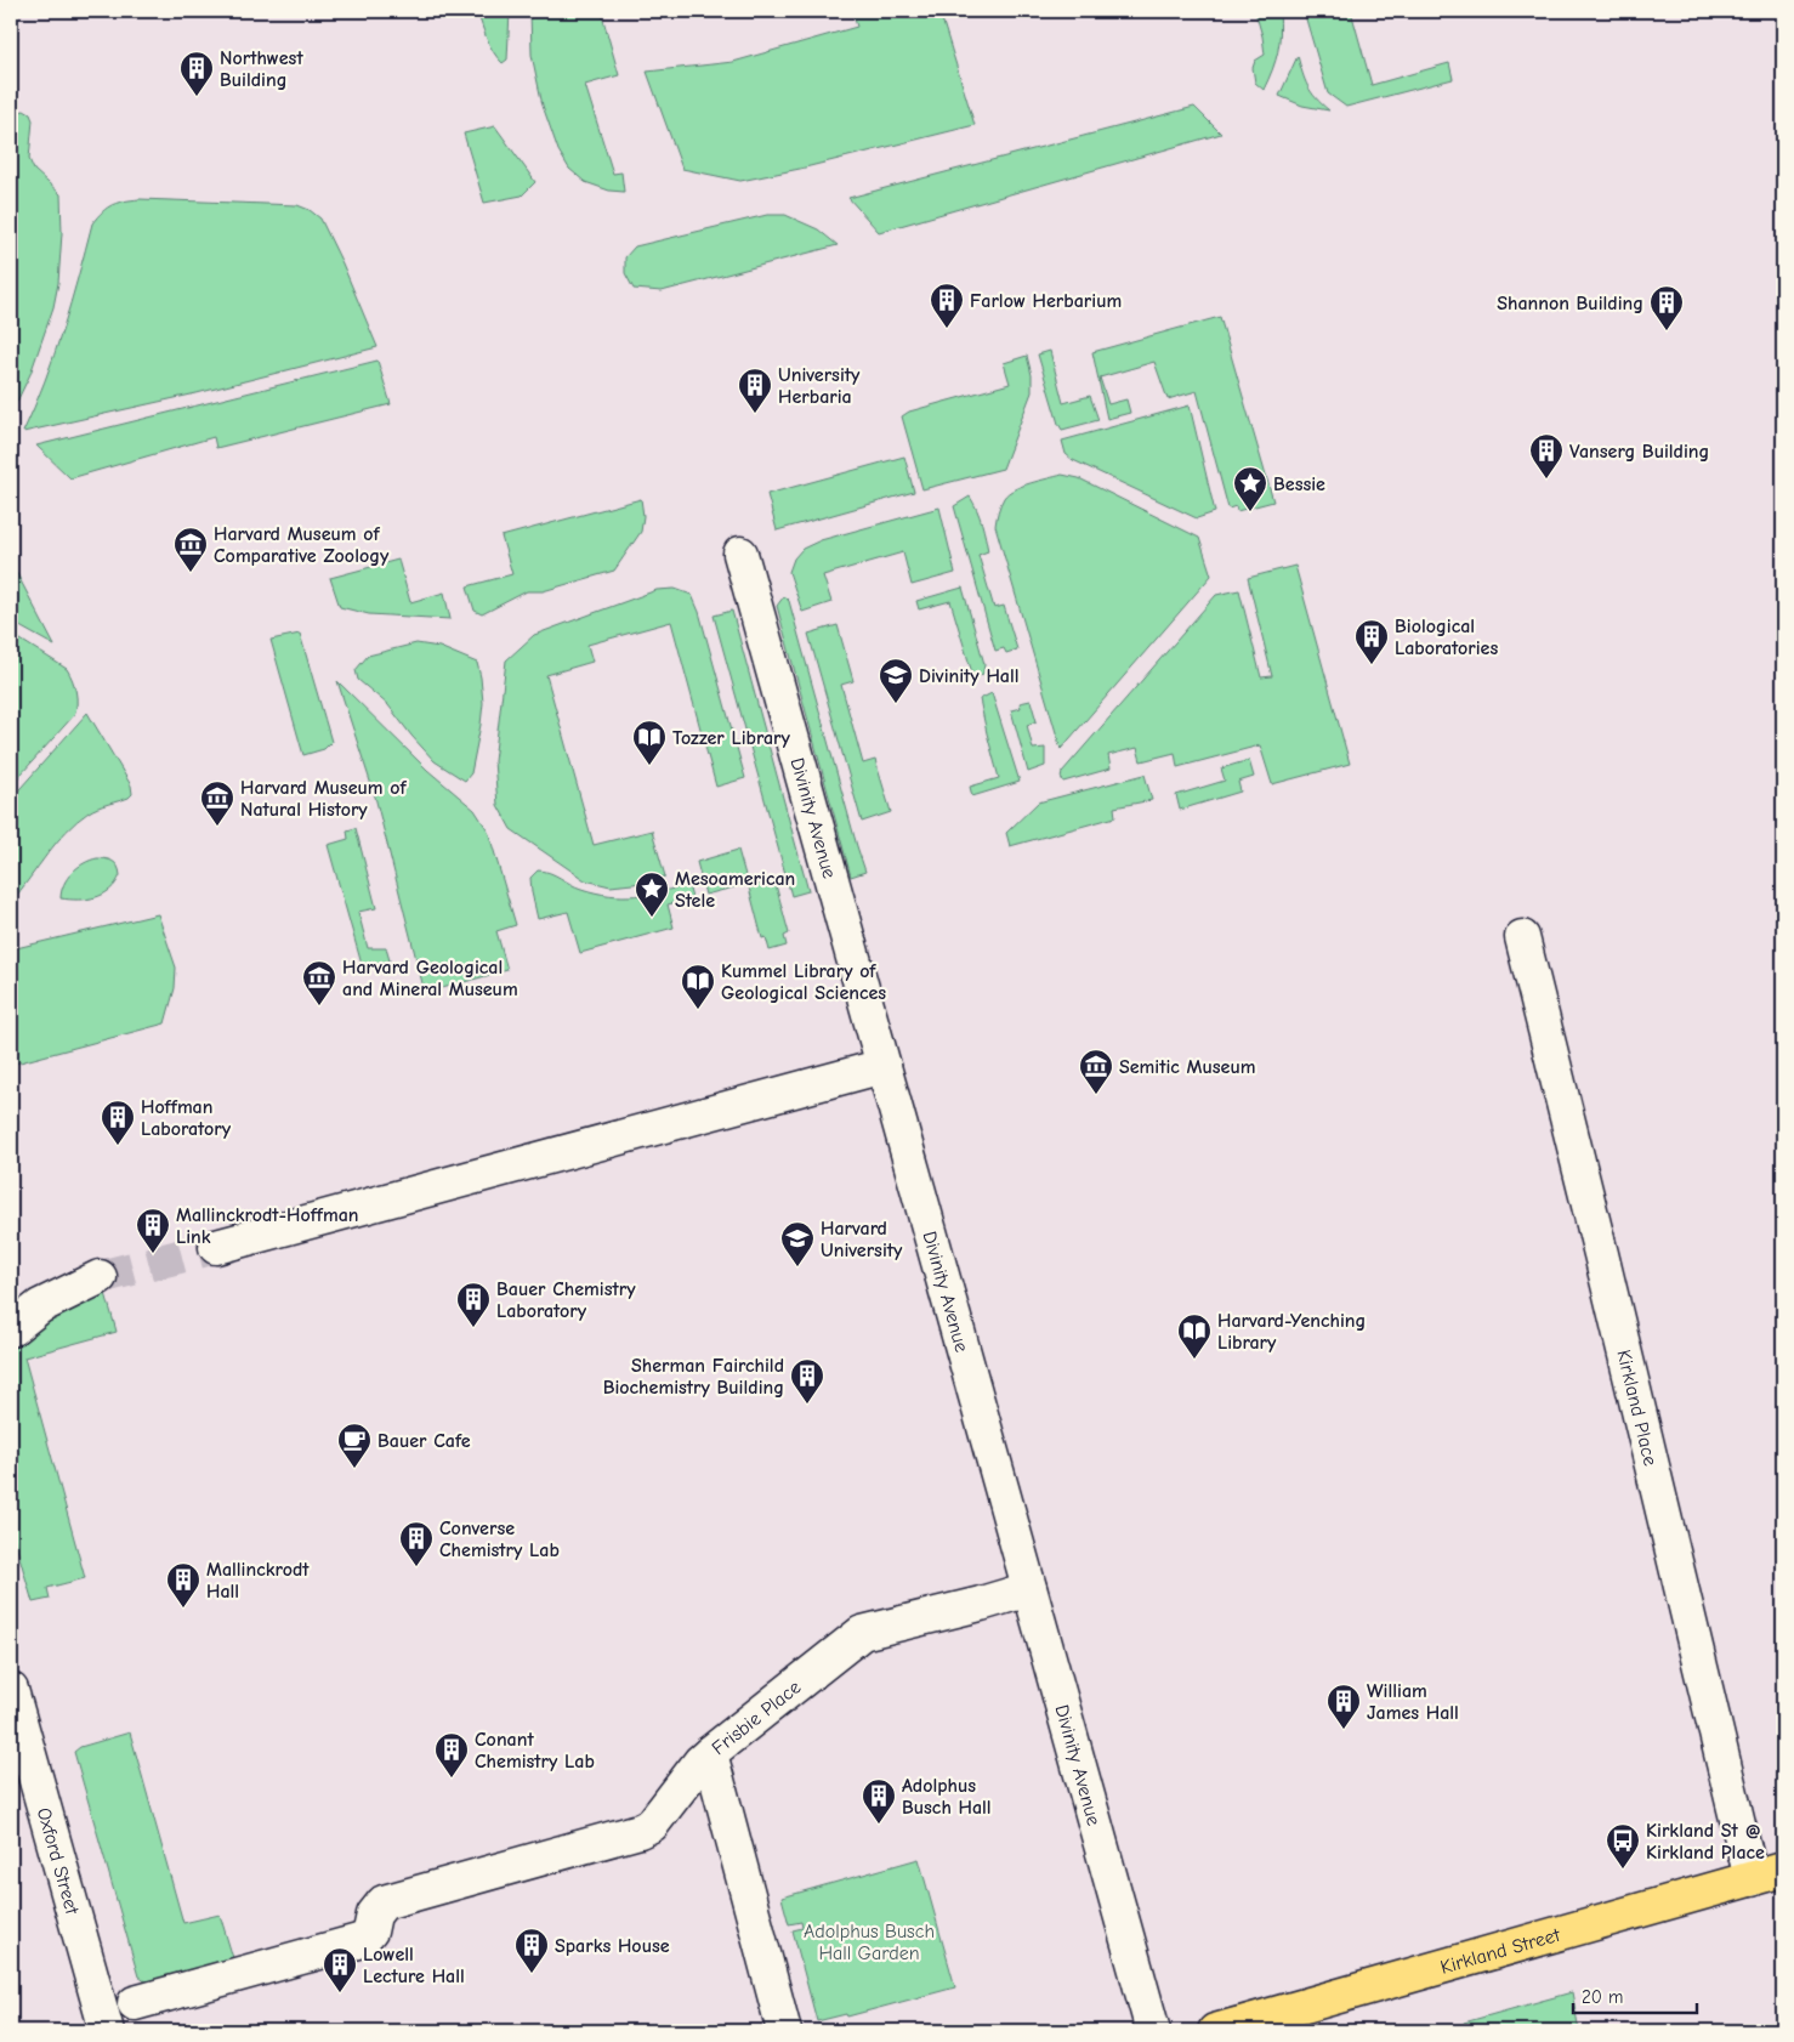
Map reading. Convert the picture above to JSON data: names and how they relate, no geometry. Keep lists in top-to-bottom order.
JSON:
{
  "streets": {
    "main road": ["Kirkland Street"],
    "street": [
      "Divinity Avenue",
      "Kirkland Place",
      "Frisbie Place",
      "Oxford Street"
    ]
  },
  "crossings": [
    ["Divinity Avenue", "Frisbie Place"],
    ["Kirkland Place", "Kirkland Street"]
  ],
  "parks": ["Adolphus Busch Hall Garden"],
  "places": {
    "building": [
      "Northwest Building",
      "Farlow Herbarium",
      "Shannon Building",
      "University Herbaria",
      "Vanserg Building",
      "Biological Laboratories",
      "Hoffman Laboratory",
      "Mallinckrodt-Hoffman Link",
      "Bauer Chemistry Laboratory",
      "Sherman Fairchild Biochemistry Building",
      "Converse Chemistry Lab",
      "Mallinckrodt Hall",
      "William James Hall",
      "Conant Chemistry Lab",
      "Adolphus Busch Hall",
      "Sparks House",
      "Lowell Lecture Hall"
    ],
    "place": ["Bessie", "Mesoamerican Stele"],
    "museum": [
      "Harvard Museum of Comparative Zoology",
      "Harvard Museum of Natural History",
      "Harvard Geological and Mineral Museum",
      "Semitic Museum"
    ],
    "school or university": ["Divinity Hall", "Harvard University"],
    "library": ["Tozzer Library", "Kummel Library of Geological Sciences", "Harvard-Yenching Library"],
    "cafe": ["Bauer Cafe"],
    "bus stop": ["Kirkland St @ Kirkland Place"]
  },
  "scale_bar": "20 m"
}
